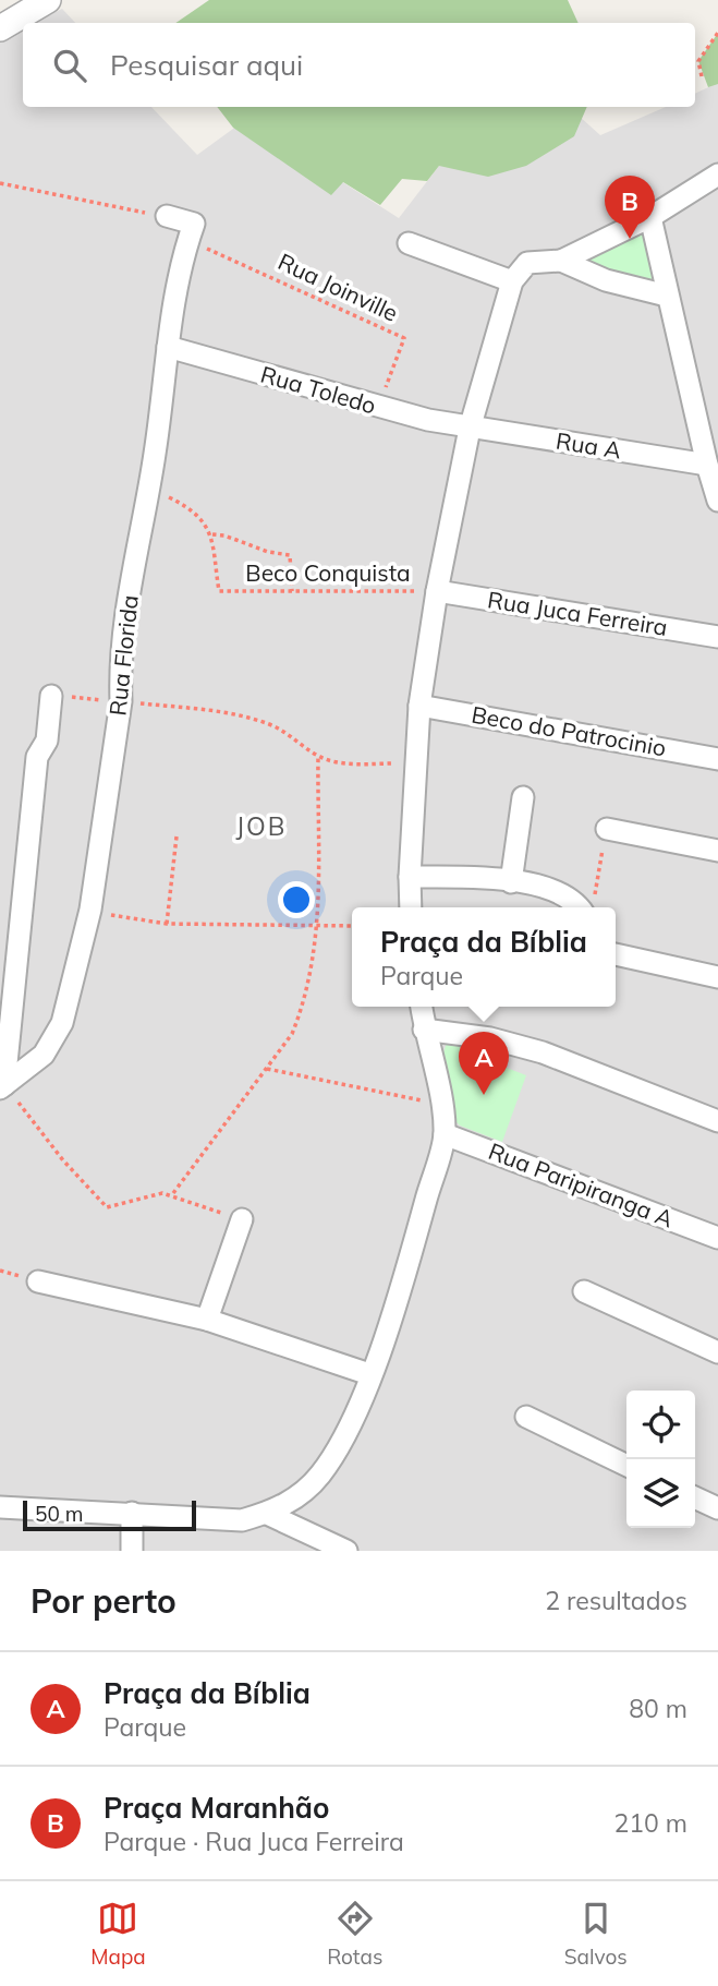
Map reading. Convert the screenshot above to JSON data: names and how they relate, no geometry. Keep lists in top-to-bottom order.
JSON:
{
  "streets": {
    "street": [
      "Rua Toledo",
      "Rua A",
      "Rua Juca Ferreira",
      "Rua Florida",
      "Beco do Patrocinio",
      "Rua Paripiranga A"
    ],
    "path": ["Rua Joinville", "Beco Conquista"]
  },
  "crossings": [
    ["Rua Joinville", "Rua Toledo"],
    ["Rua Joinville", "Rua Florida"],
    ["Rua Toledo", "Rua A"],
    ["Rua Toledo", "Rua Florida"],
    ["Beco Conquista", "Rua Juca Ferreira"]
  ],
  "districts": ["JOB"],
  "scale_bar": "50 m",
  "page": {
    "search": "Pesquisar aqui",
    "pins": ["B", "A"],
    "popup": ["Praça da Bíblia", "Parque"],
    "scale": "50 m",
    "heading": ["Por perto", "2 resultados"],
    "list": [
      {
        "mark": "A",
        "name": "Praça da Bíblia",
        "note": "Parque",
        "value": "80 m"
      },
      {
        "mark": "B",
        "name": "Praça Maranhão",
        "note": "Parque · Rua Juca Ferreira",
        "value": "210 m"
      }
    ],
    "nav": ["Mapa", "Rotas", "Salvos"]
  }
}
